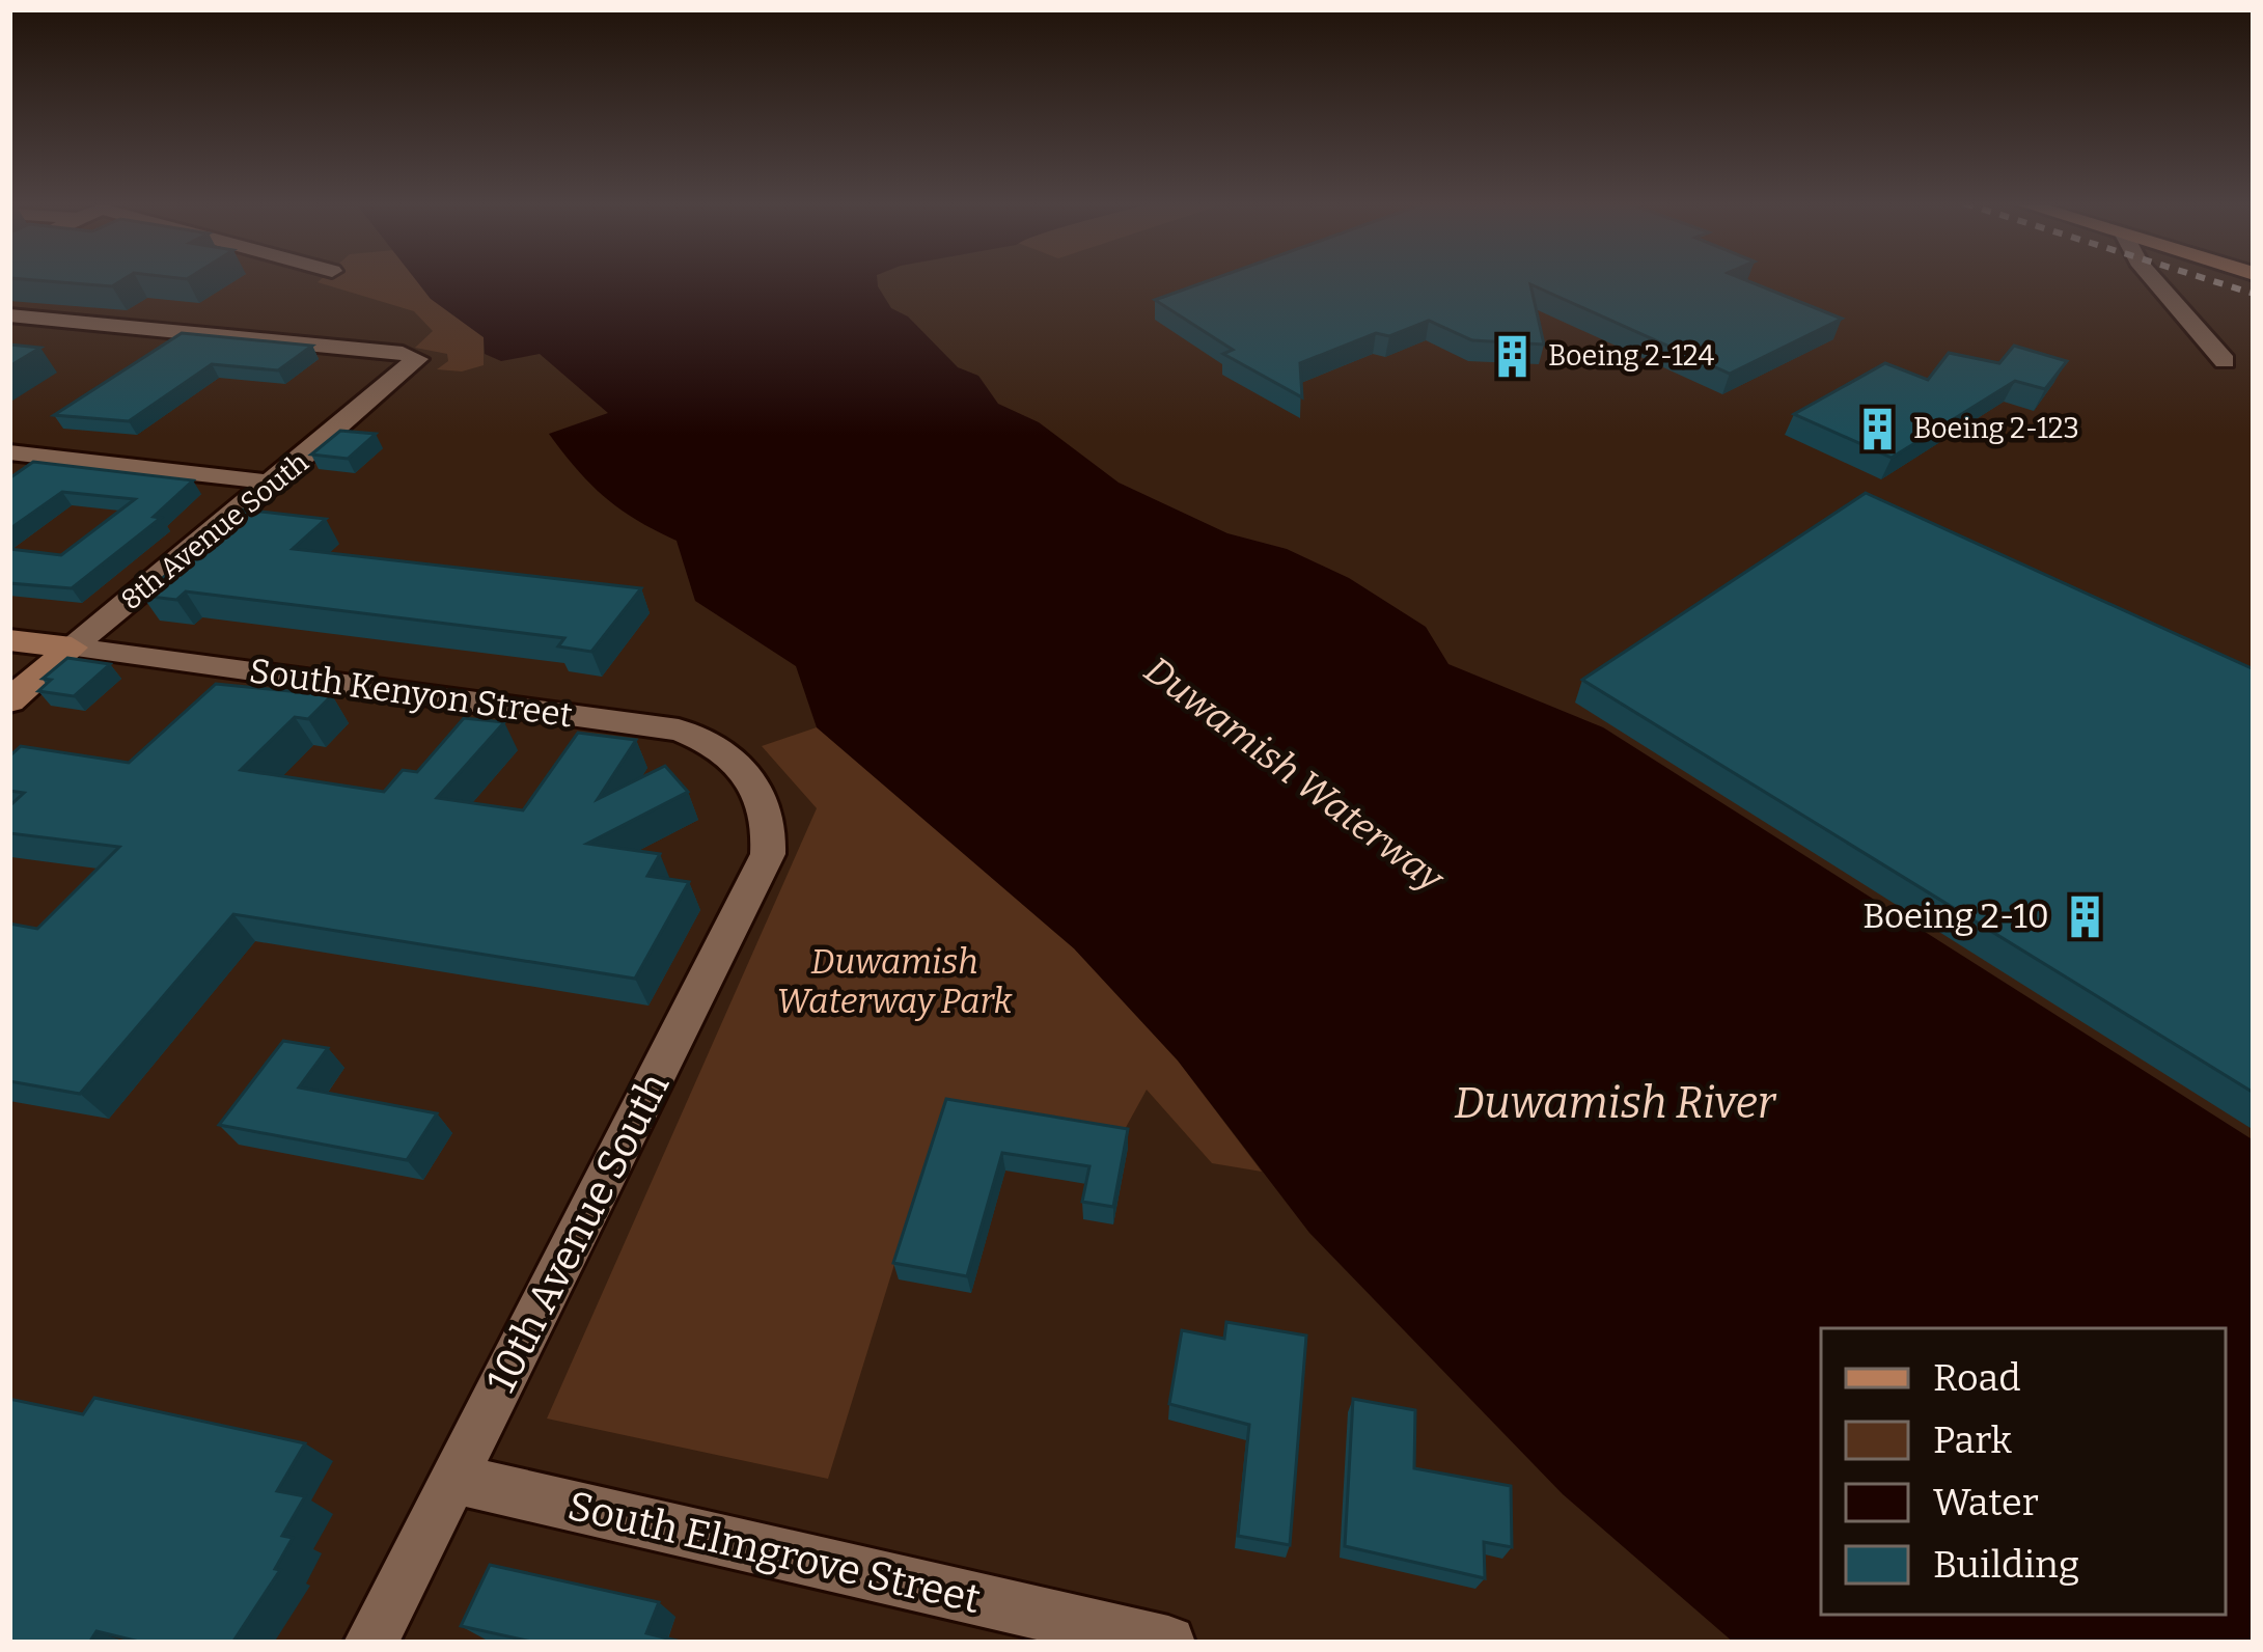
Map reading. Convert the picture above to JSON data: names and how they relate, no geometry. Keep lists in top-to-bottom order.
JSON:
{
  "streets": {
    "street": [
      "8th Avenue South",
      "South Kenyon Street",
      "10th Avenue South",
      "South Elmgrove Street"
    ]
  },
  "crossings": [
    ["8th Avenue South", "South Kenyon Street"],
    ["South Kenyon Street", "10th Avenue South"],
    ["10th Avenue South", "South Elmgrove Street"]
  ],
  "water": ["Duwamish Waterway", "Duwamish River"],
  "parks": ["Duwamish Waterway Park"],
  "places": {
    "building": ["Boeing 2-124", "Boeing 2-123", "Boeing 2-10"]
  },
  "legend": [
    "Road",
    "Park",
    "Water",
    "Building"
  ]
}
